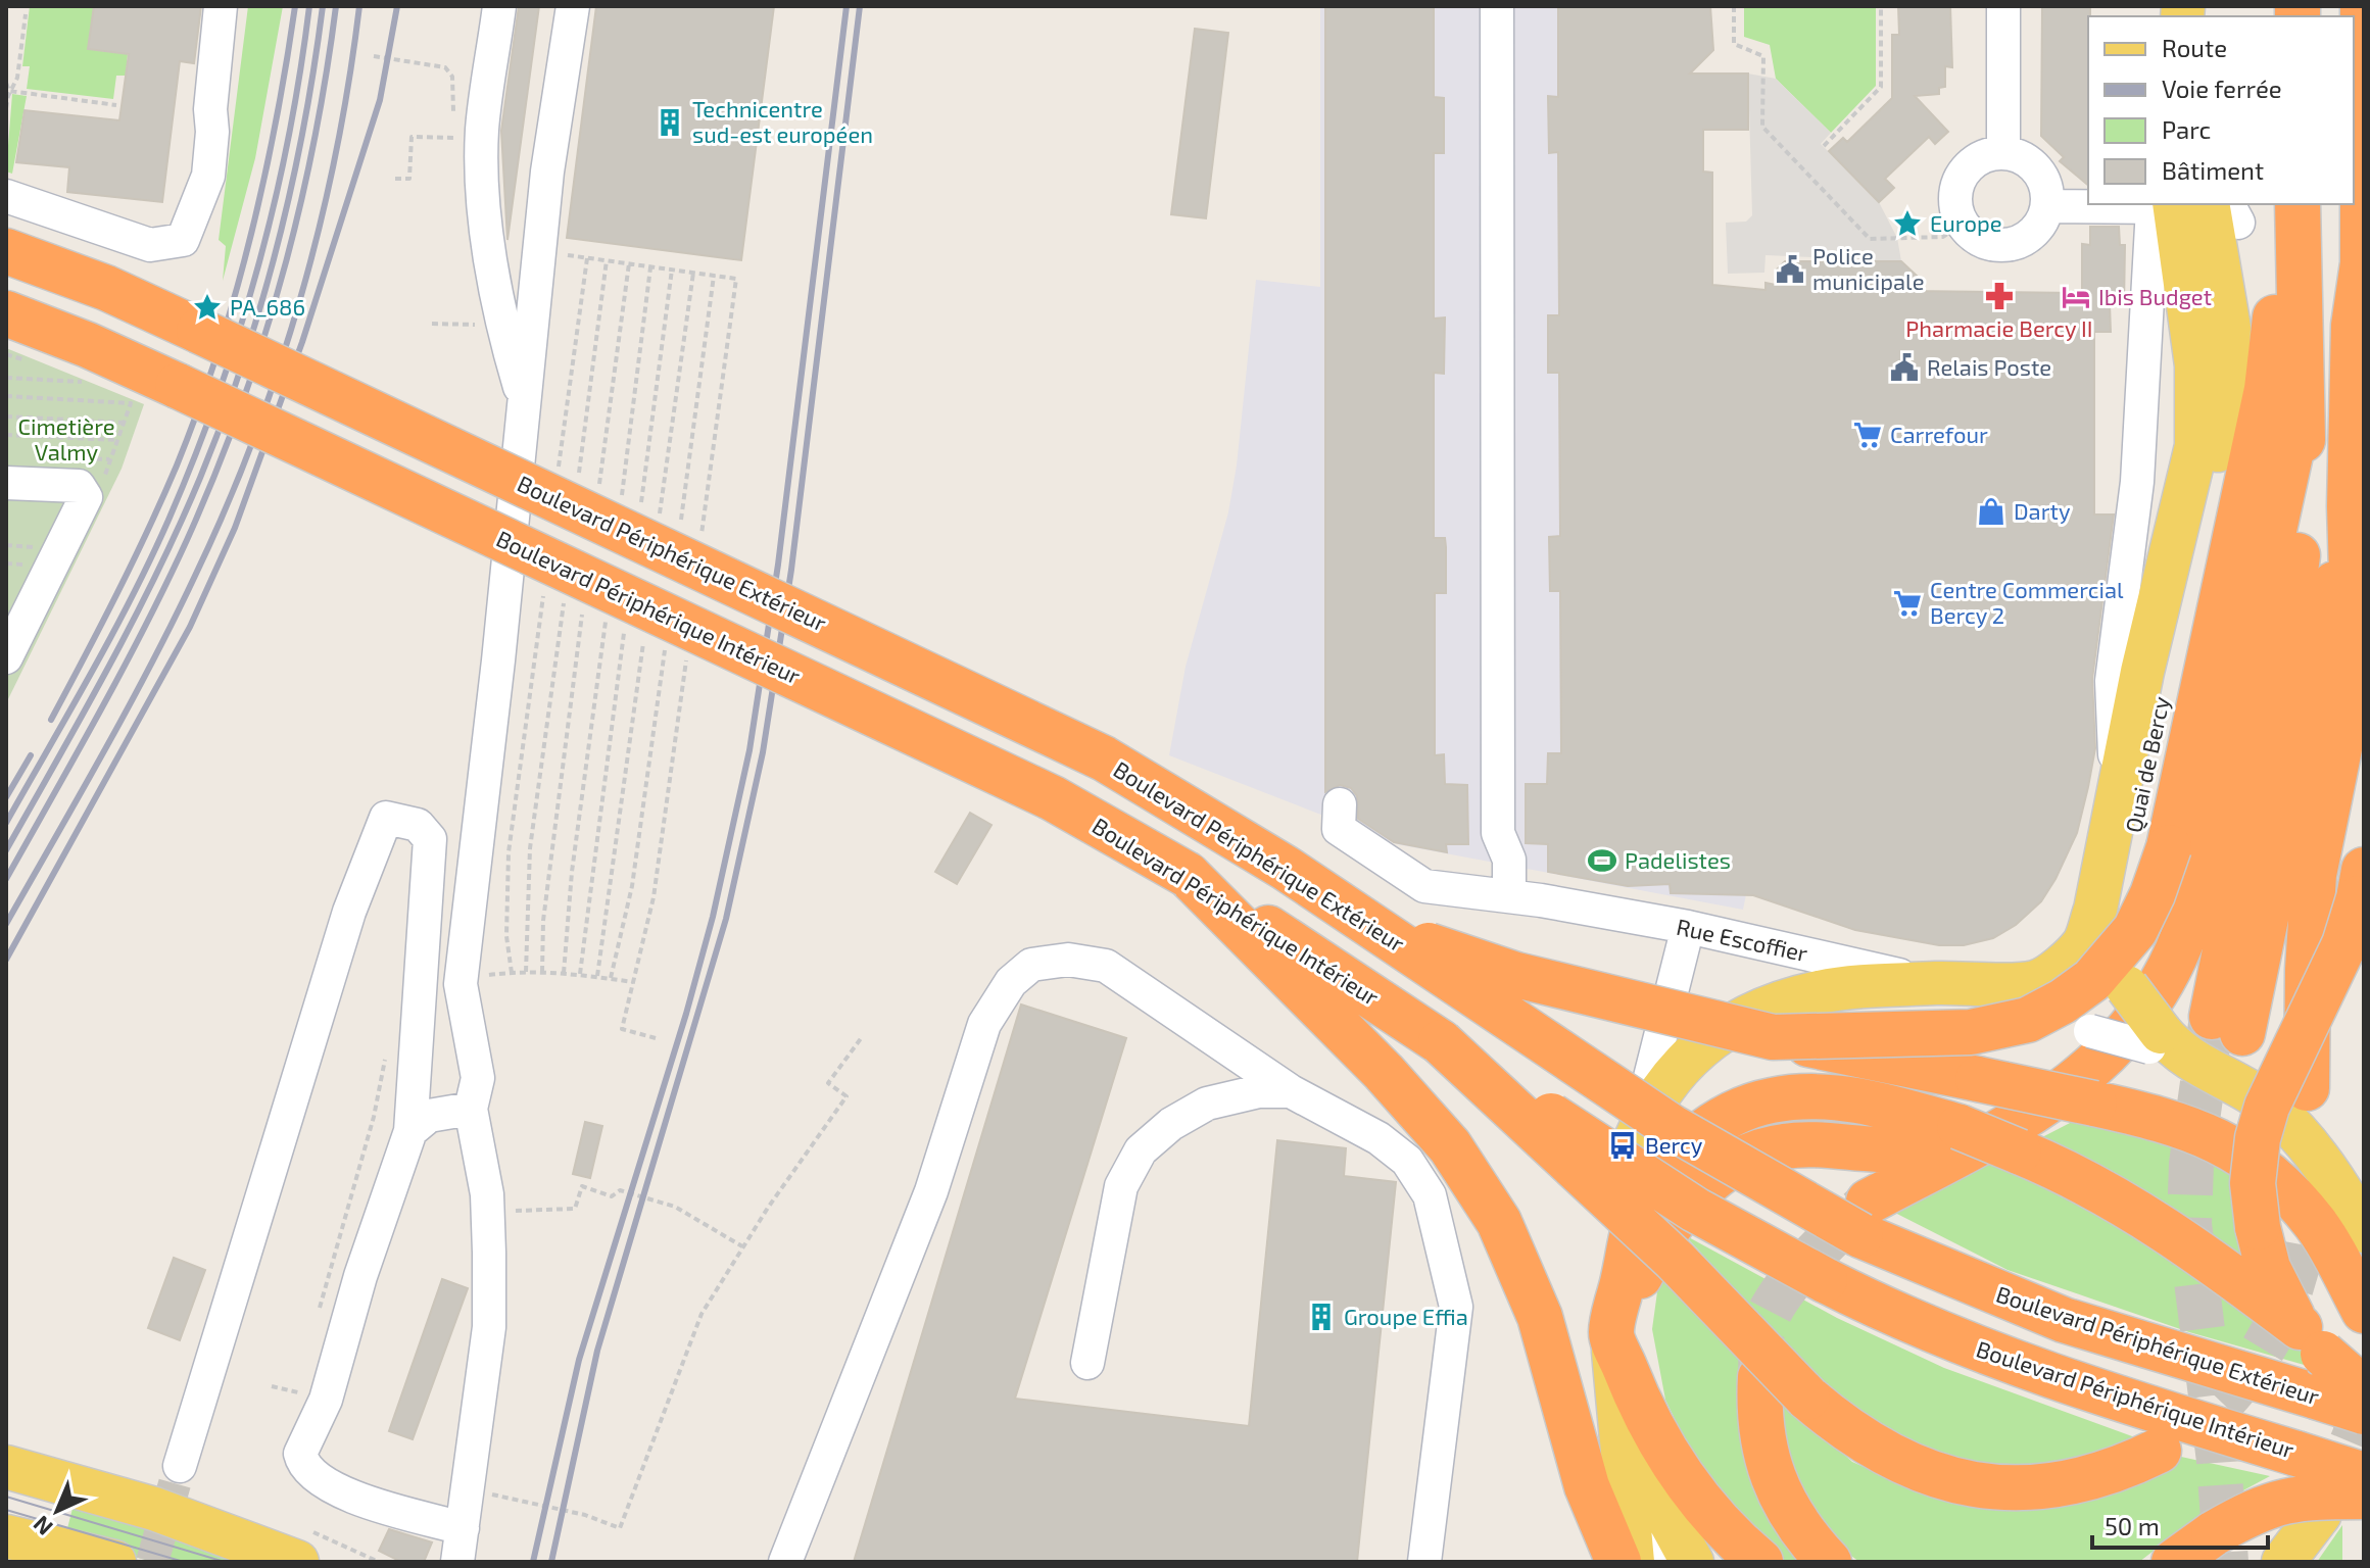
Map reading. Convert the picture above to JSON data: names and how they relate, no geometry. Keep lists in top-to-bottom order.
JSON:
{
  "streets": {
    "highway": ["Boulevard Périphérique Extérieur", "Boulevard Périphérique Intérieur"],
    "main road": ["Quai de Bercy"],
    "street": ["Rue Escoffier"]
  },
  "crossings": [
    ["Quai de Bercy", "Rue Escoffier"]
  ],
  "parks": ["Cimetière Valmy"],
  "places": {
    "building": ["Technicentre sud-est européen", "Groupe Effia"],
    "place": ["Europe", "PA_686"],
    "public building": ["Police municipale", "Relais Poste"],
    "pharmacy": ["Pharmacie Bercy II"],
    "hotel": ["Ibis Budget"],
    "supermarket": ["Carrefour", "Centre Commercial Bercy 2"],
    "shop": ["Darty"],
    "sports": ["Padelistes"],
    "bus stop": ["Bercy"]
  },
  "legend": [
    "Route",
    "Voie ferrée",
    "Parc",
    "Bâtiment"
  ],
  "scale_bar": "50 m",
  "north": "bottom left"
}
